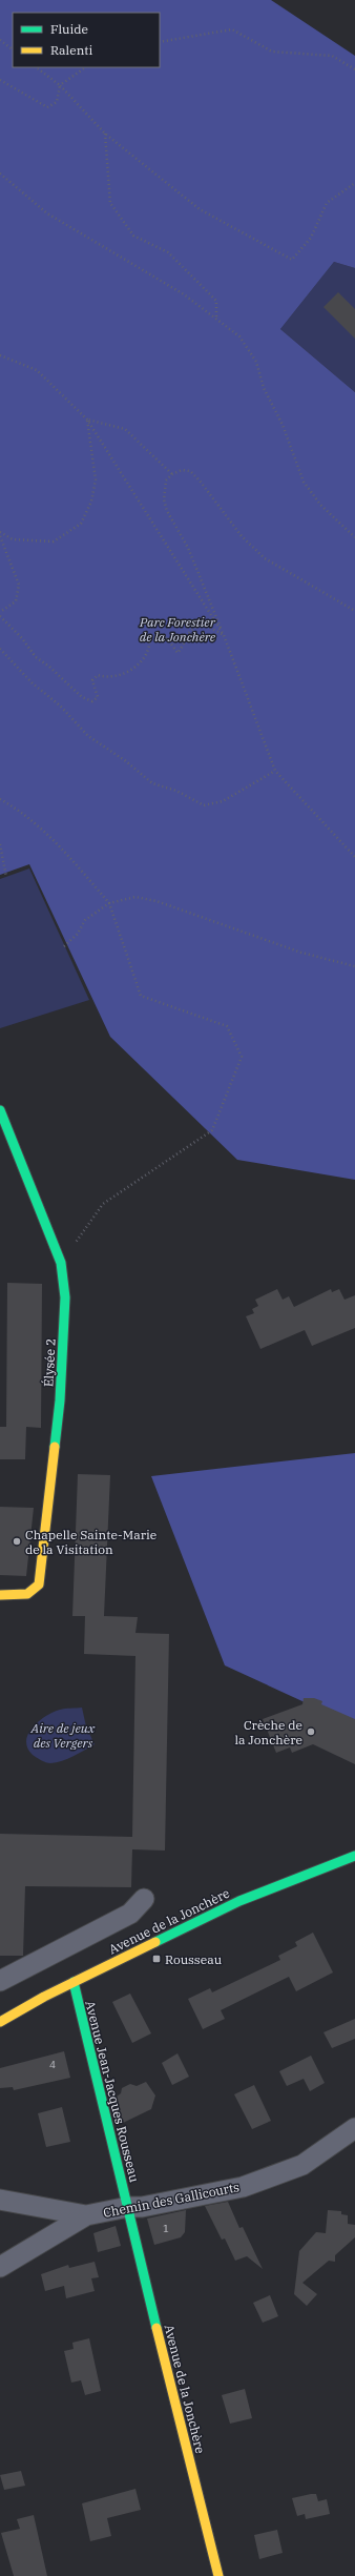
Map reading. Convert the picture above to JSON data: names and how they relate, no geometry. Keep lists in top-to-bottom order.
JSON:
{
  "streets": {
    "street": [
      "Élysée 2",
      "Avenue de la Jonchère",
      "Avenue Jean-Jacques Rousseau",
      "Chemin des Gallicourts"
    ]
  },
  "crossings": [
    ["Avenue de la Jonchère", "Avenue Jean-Jacques Rousseau"],
    ["Avenue de la Jonchère", "Chemin des Gallicourts"],
    ["Avenue Jean-Jacques Rousseau", "Chemin des Gallicourts"]
  ],
  "parks": ["Parc Forestier de la Jonchère", "Aire de jeux des Vergers"],
  "places": {
    "other": ["Chapelle Sainte-Marie de la Visitation", "Crèche de la Jonchère"],
    "transit": ["Rousseau"]
  },
  "house_numbers": ["4", "1"],
  "legend": ["Fluide", "Ralenti"]
}
